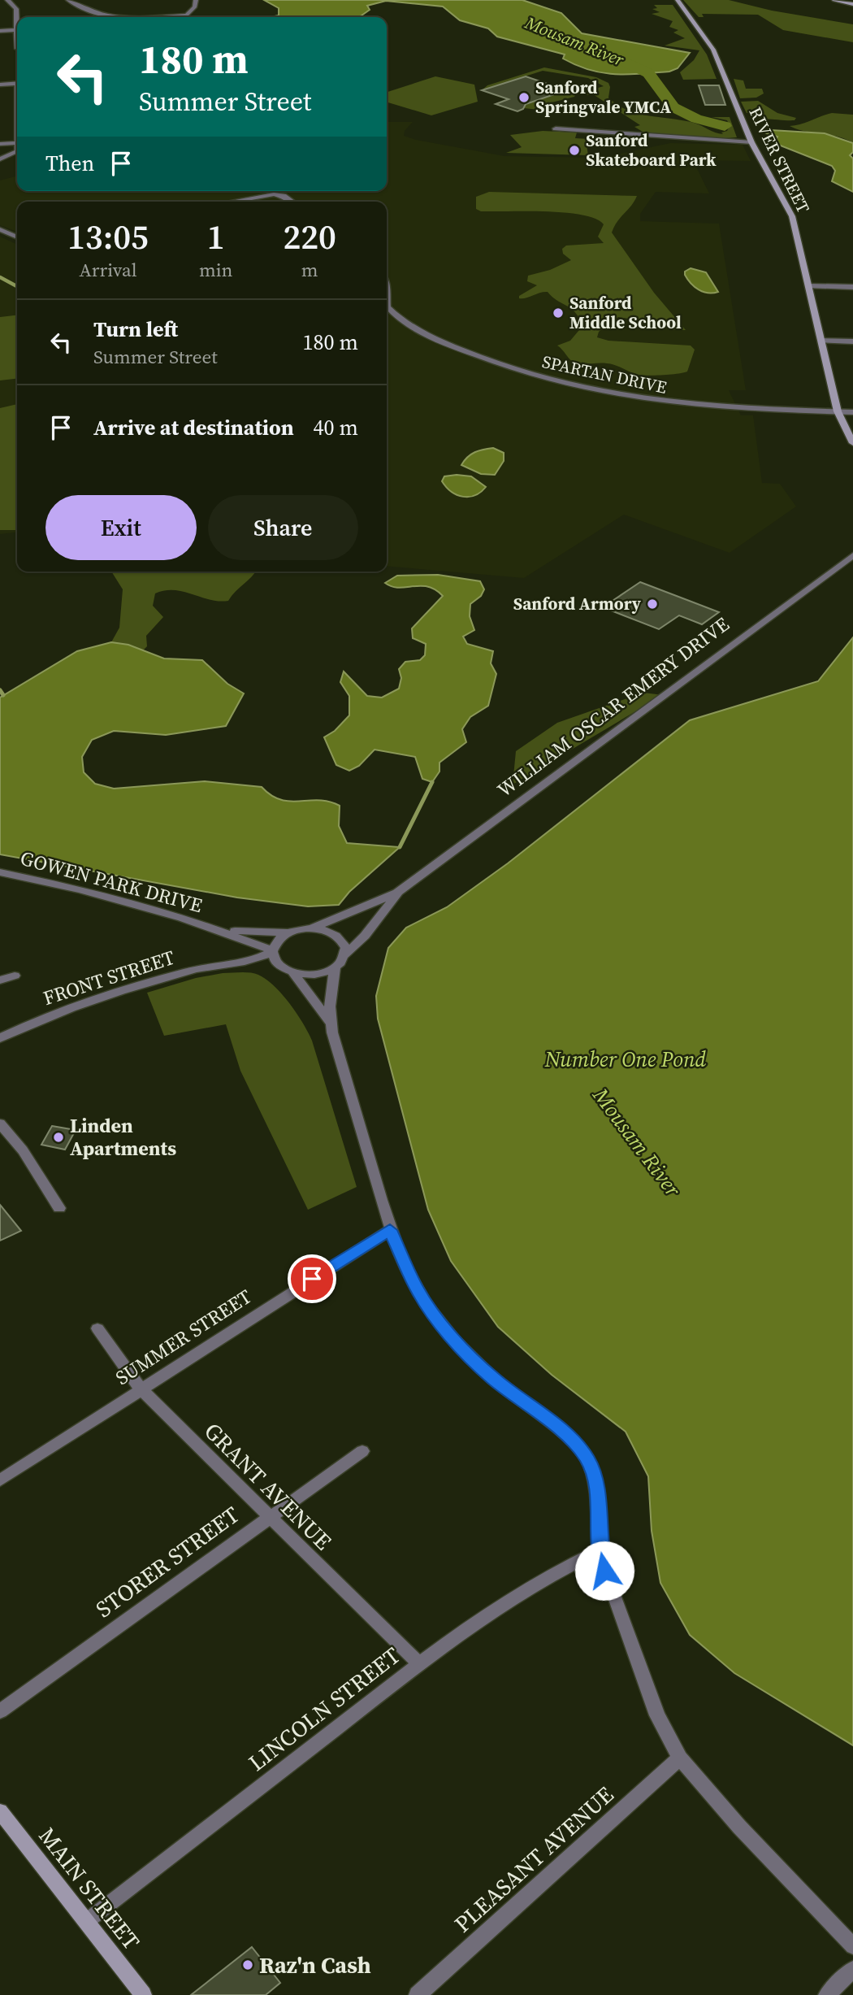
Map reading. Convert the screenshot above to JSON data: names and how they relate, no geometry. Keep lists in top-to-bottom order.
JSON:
{
  "streets": {
    "street": [
      "RIVER STREET",
      "SPARTAN DRIVE",
      "WILLIAM OSCAR EMERY DRIVE",
      "GOWEN PARK DRIVE",
      "FRONT STREET",
      "SUMMER STREET",
      "GRANT AVENUE",
      "STORER STREET",
      "LINCOLN STREET",
      "PLEASANT AVENUE",
      "MAIN STREET"
    ]
  },
  "crossings": [
    ["RIVER STREET", "SPARTAN DRIVE"],
    ["WILLIAM OSCAR EMERY DRIVE", "GOWEN PARK DRIVE"],
    ["WILLIAM OSCAR EMERY DRIVE", "FRONT STREET"],
    ["GOWEN PARK DRIVE", "FRONT STREET"],
    ["SUMMER STREET", "GRANT AVENUE"],
    ["GRANT AVENUE", "STORER STREET"],
    ["GRANT AVENUE", "LINCOLN STREET"],
    ["LINCOLN STREET", "MAIN STREET"]
  ],
  "water": ["Mousam River", "Number One Pond"],
  "places": [
    "Sanford Springvale YMCA",
    "Sanford Skateboard Park",
    "Sanford Middle School",
    "Sanford Armory",
    "Linden Apartments",
    "Raz'n Cash"
  ],
  "page": {
    "turn": ["180 m", "Summer Street"],
    "then": "Then",
    "eta": [
      "13:05",
      "Arrival",
      "1",
      "min",
      "220",
      "m"
    ],
    "list": [
      {
        "name": "Turn left",
        "note": "Summer Street",
        "value": "180 m"
      },
      {
        "name": "Arrive at destination",
        "value": "40 m"
      }
    ],
    "buttons": ["Exit", "Share"]
  }
}
